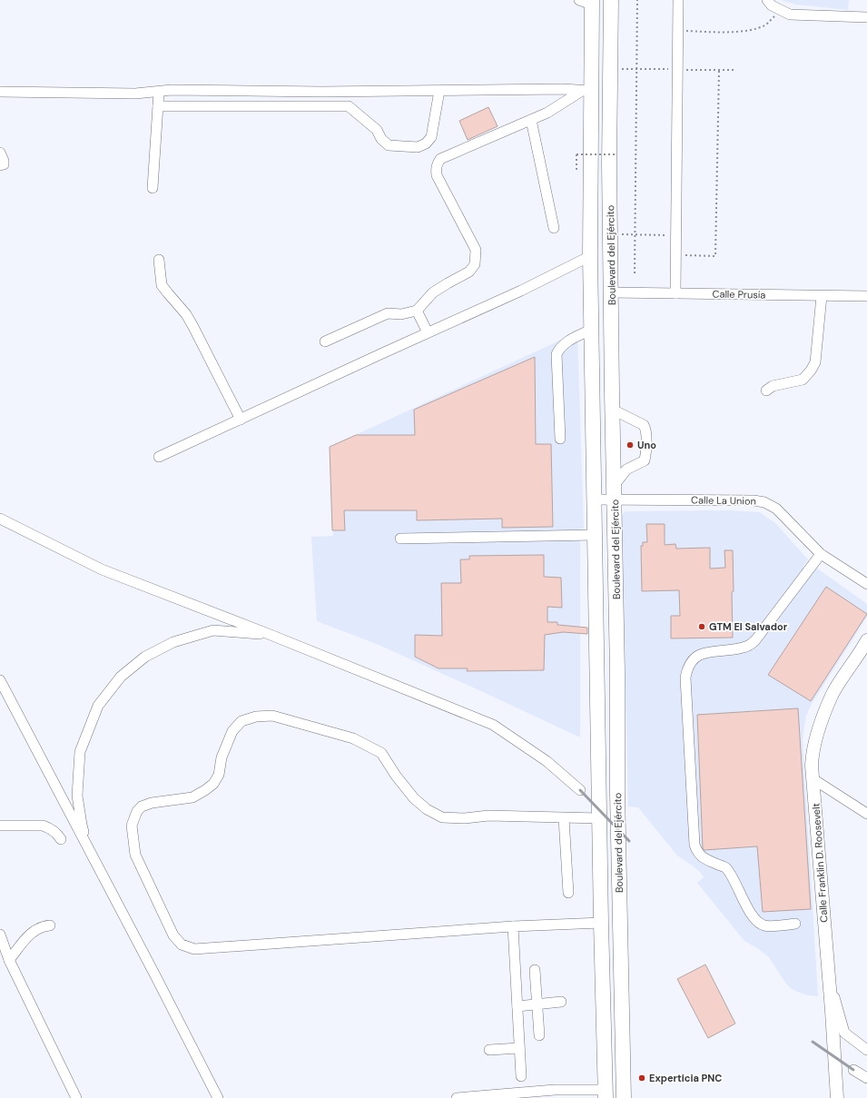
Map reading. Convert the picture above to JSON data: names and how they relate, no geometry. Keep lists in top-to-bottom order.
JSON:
{
  "streets": {
    "highway": ["Boulevard del Ejército"],
    "main road": ["Calle Franklin D. Roosevelt"],
    "street": ["Calle Prusia", "Calle La Union"]
  },
  "crossings": [
    ["Boulevard del Ejército", "Calle Prusia"],
    ["Boulevard del Ejército", "Calle La Union"]
  ],
  "places": ["Uno", "GTM El Salvador", "Experticia PNC"]
}
